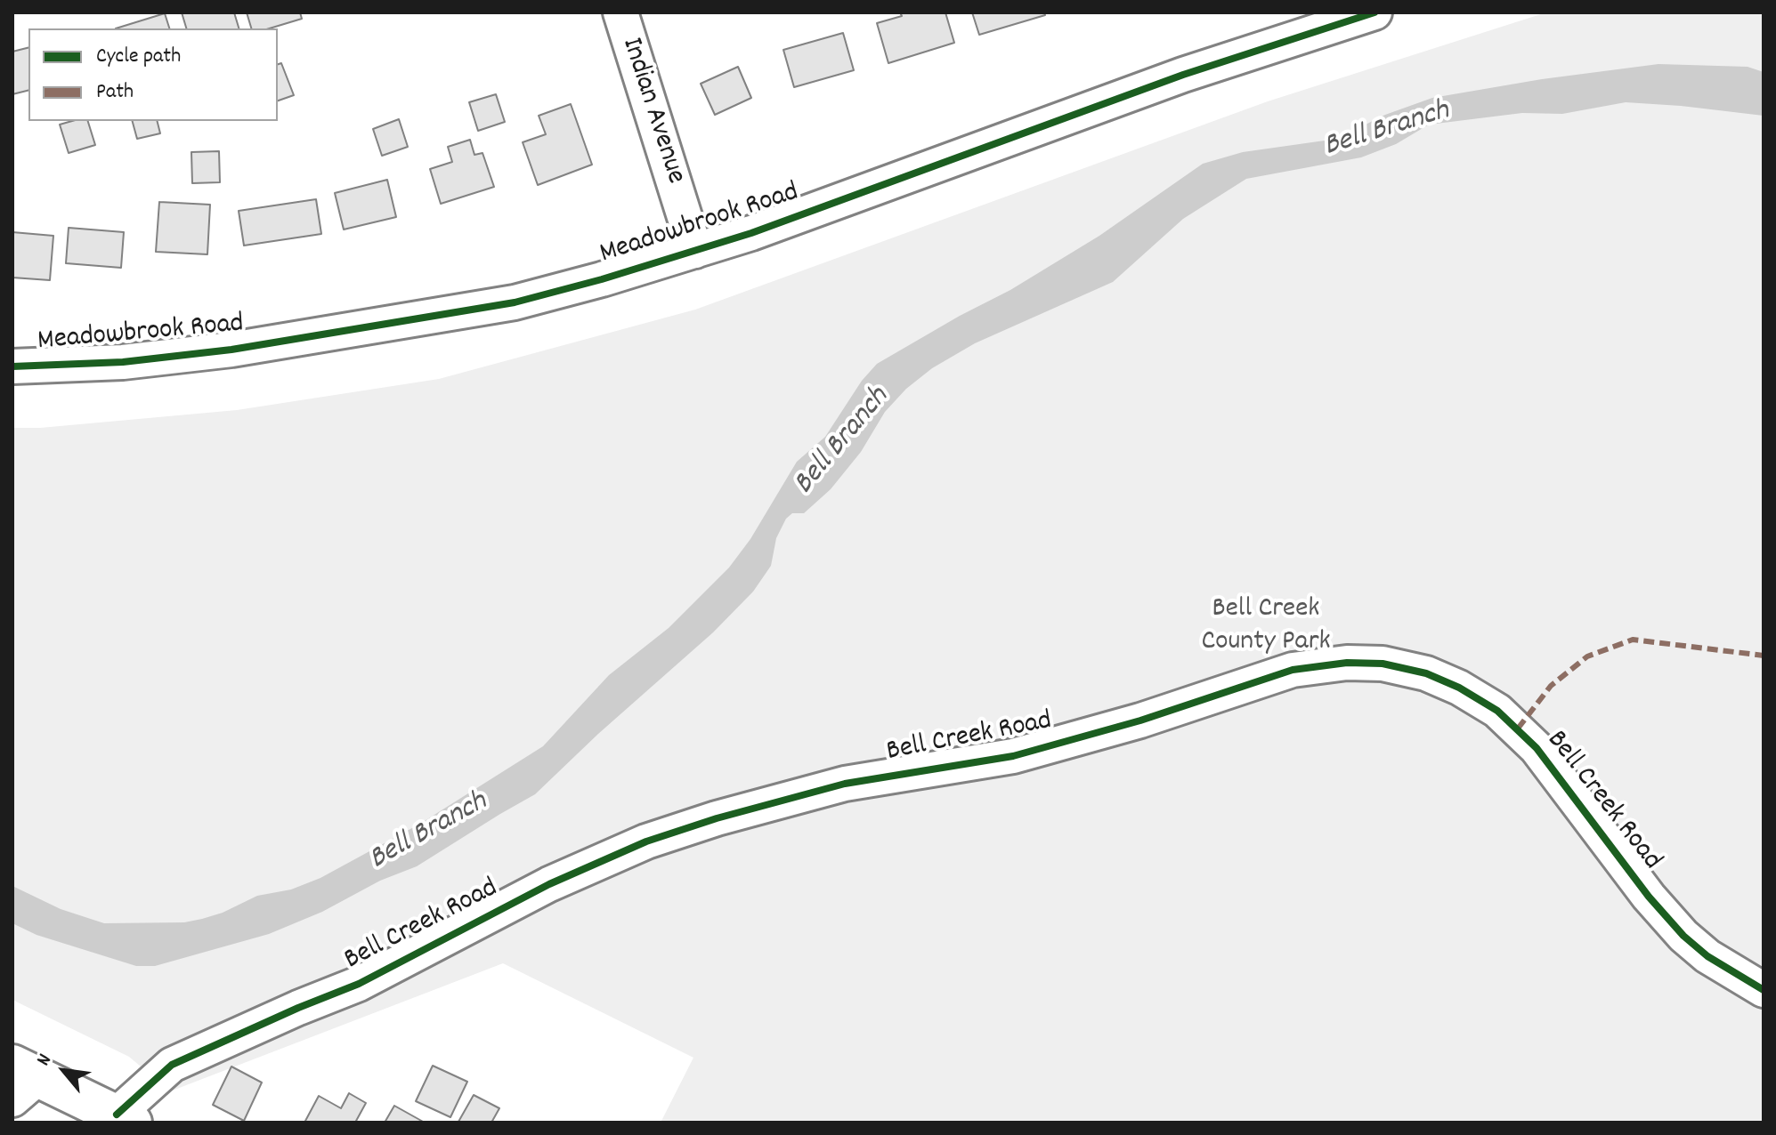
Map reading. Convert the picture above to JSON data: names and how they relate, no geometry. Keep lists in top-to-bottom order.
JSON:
{
  "streets": {
    "street": ["Indian Avenue", "Meadowbrook Road", "Bell Creek Road"]
  },
  "crossings": [
    ["Indian Avenue", "Meadowbrook Road"]
  ],
  "water": ["Bell Branch"],
  "parks": ["Bell Creek County Park"],
  "legend": ["Cycle path", "Path"],
  "north": "top left"
}
